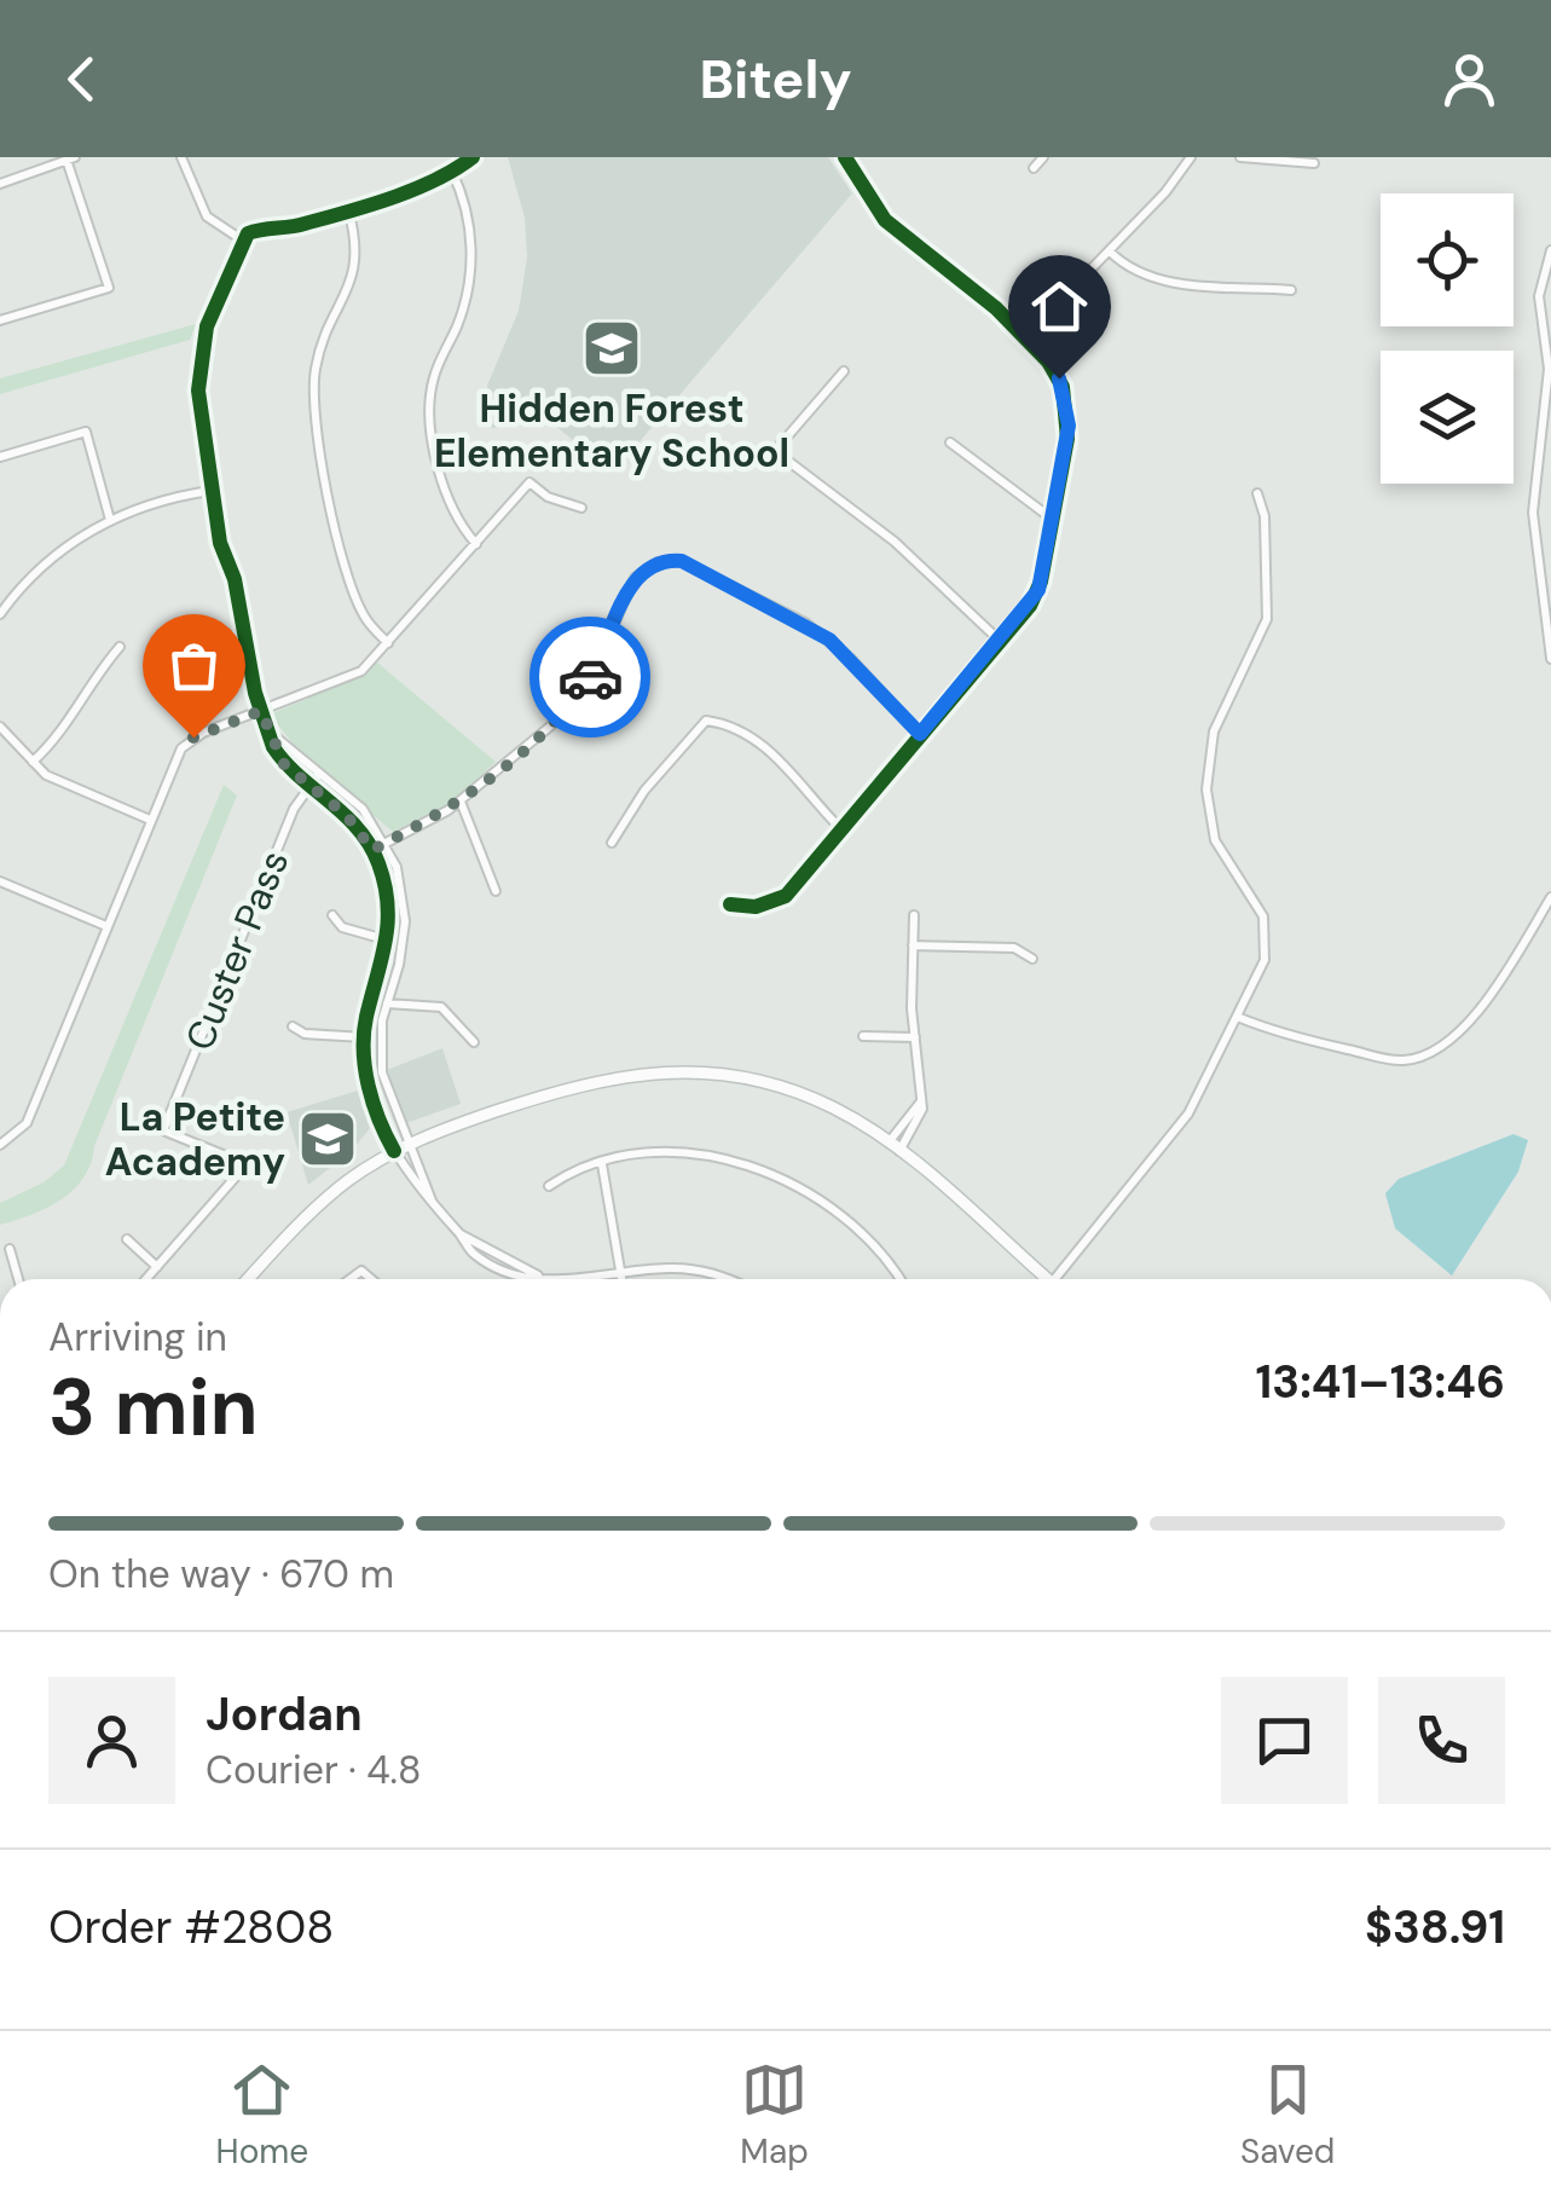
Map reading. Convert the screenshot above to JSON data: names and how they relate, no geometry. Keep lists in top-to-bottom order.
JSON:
{
  "streets": {
    "street": ["Custer Pass"]
  },
  "places": {
    "school or university": ["Hidden Forest Elementary School", "La Petite Academy"]
  },
  "page": {
    "header": "Bitely",
    "heading": ["3 min", "Arriving in", "13:41–13:46"],
    "panel": [
      "Jordan",
      "Courier · 4.8",
      "Order #2808",
      "$38.91"
    ],
    "bar": "On the way · 670 m",
    "tabs": ["Home", "Map", "Saved"]
  }
}
